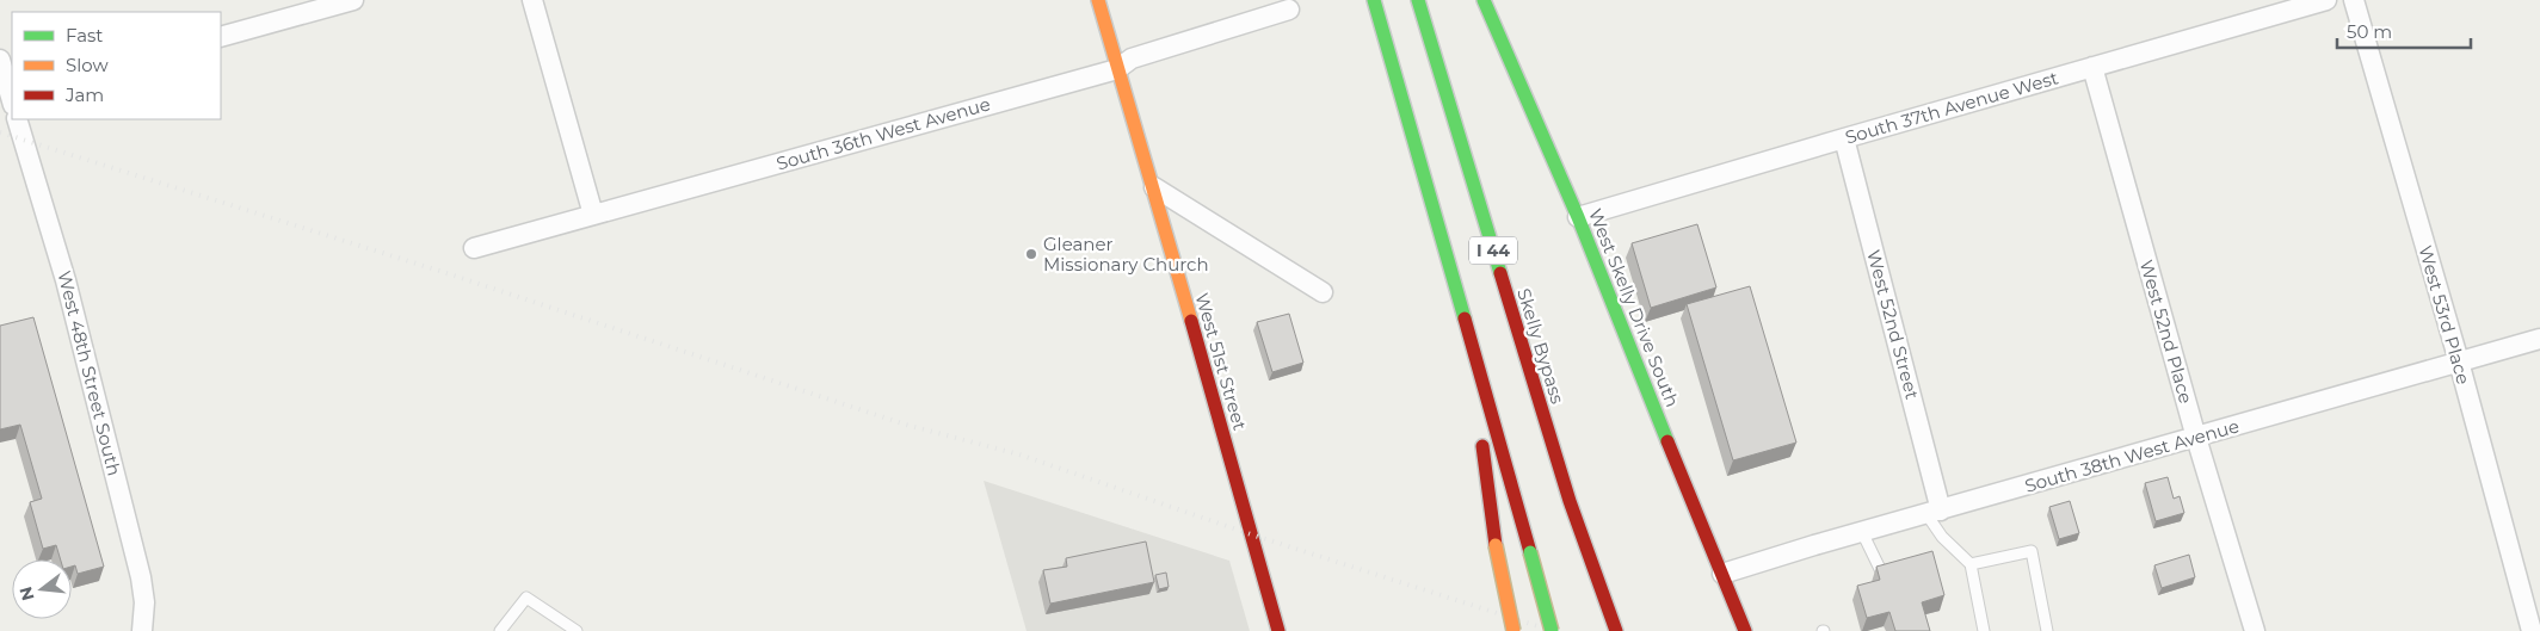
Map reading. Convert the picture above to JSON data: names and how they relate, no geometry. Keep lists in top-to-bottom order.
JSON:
{
  "streets": {
    "main road": [
      "I 44",
      "West Skelly Drive South",
      "Skelly Bypass",
      "West 51st Street"
    ],
    "street": [
      "South 37th Avenue West",
      "South 36th West Avenue",
      "West 53rd Place",
      "West 52nd Street",
      "West 52nd Place",
      "West 48th Street South",
      "South 38th West Avenue"
    ]
  },
  "crossings": [
    ["South 37th Avenue West", "West Skelly Drive South"],
    ["South 37th Avenue West", "West 52nd Street"],
    ["South 37th Avenue West", "West 52nd Place"],
    ["South 36th West Avenue", "West 51st Street"],
    ["West Skelly Drive South", "South 38th West Avenue"],
    ["West 53rd Place", "South 38th West Avenue"],
    ["West 52nd Street", "South 38th West Avenue"],
    ["West 52nd Place", "South 38th West Avenue"]
  ],
  "places": ["Gleaner Missionary Church"],
  "legend": ["Fast", "Slow", "Jam"],
  "scale_bar": "50 m",
  "north": "left"
}
